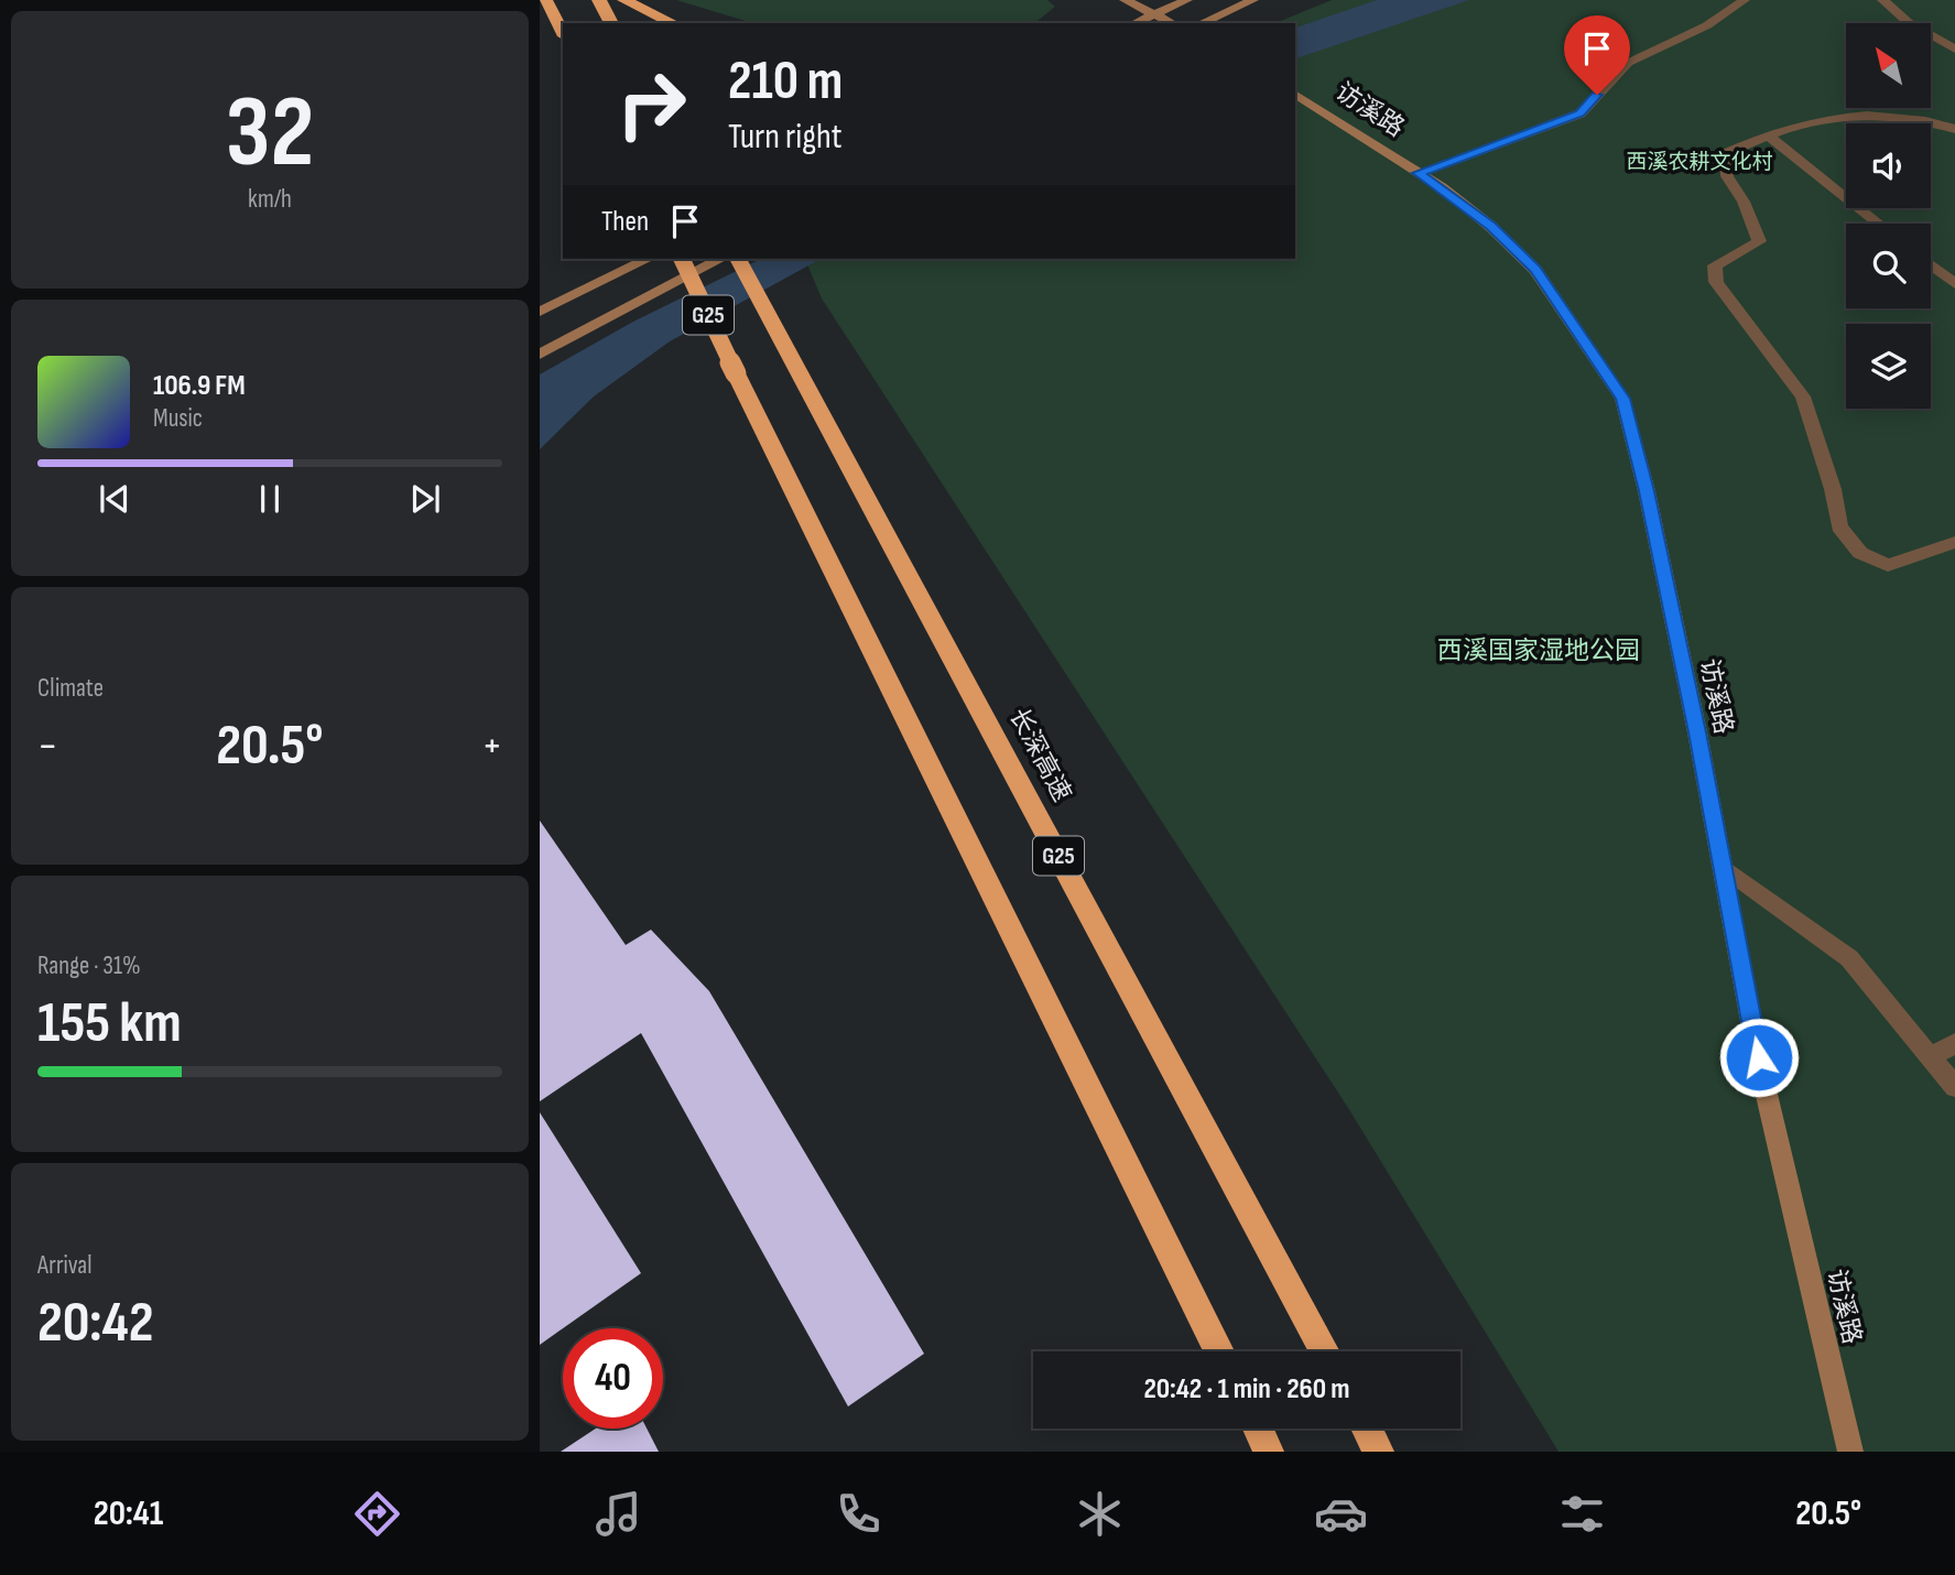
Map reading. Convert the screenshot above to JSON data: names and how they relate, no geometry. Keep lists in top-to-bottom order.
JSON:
{
  "streets": {
    "highway": ["G25", "长深高速"],
    "street": ["访溪路"]
  },
  "parks": ["西溪农耕文化村", "西溪国家湿地公园"],
  "north": "top left",
  "page": {
    "tile": [
      ["32", "km/h"],
      "Climate",
      ["Range · 31%", "155 km"],
      ["Arrival", "20:42"]
    ],
    "turn": ["210 m", "Turn right"],
    "then": "Then",
    "song": ["106.9 FM", "Music"],
    "heat": ["−", "20.5°", "+"],
    "limit": "40",
    "trip": "20:42 · 1 min · 260 m",
    "tabs": ["20:41", "20.5°"]
  }
}
